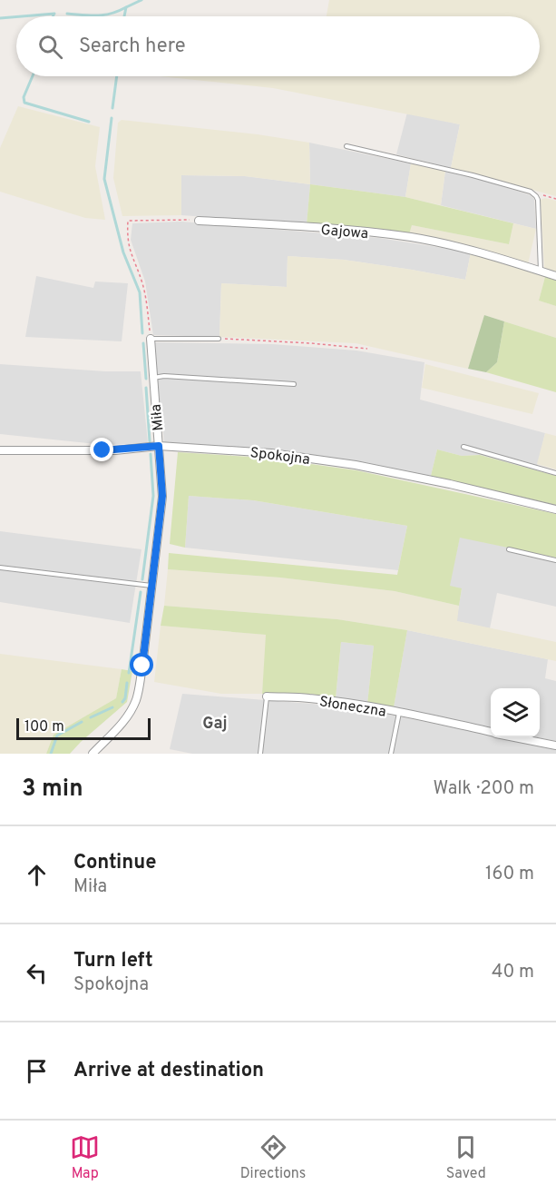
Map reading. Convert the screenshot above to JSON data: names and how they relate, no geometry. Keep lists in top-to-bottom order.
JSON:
{
  "streets": {
    "street": [
      "Gajowa",
      "Miła",
      "Spokojna",
      "Słoneczna"
    ]
  },
  "crossings": [
    ["Miła", "Spokojna"]
  ],
  "districts": ["Gaj"],
  "scale_bar": "100 m",
  "page": {
    "search": "Search here",
    "scale": "100 m",
    "heading": ["3 min", "Walk · 200 m"],
    "list": [
      ["Continue", "Miła", "160 m"],
      ["Turn left", "Spokojna", "40 m"],
      "Arrive at destination"
    ],
    "nav": ["Map", "Directions", "Saved"]
  }
}
